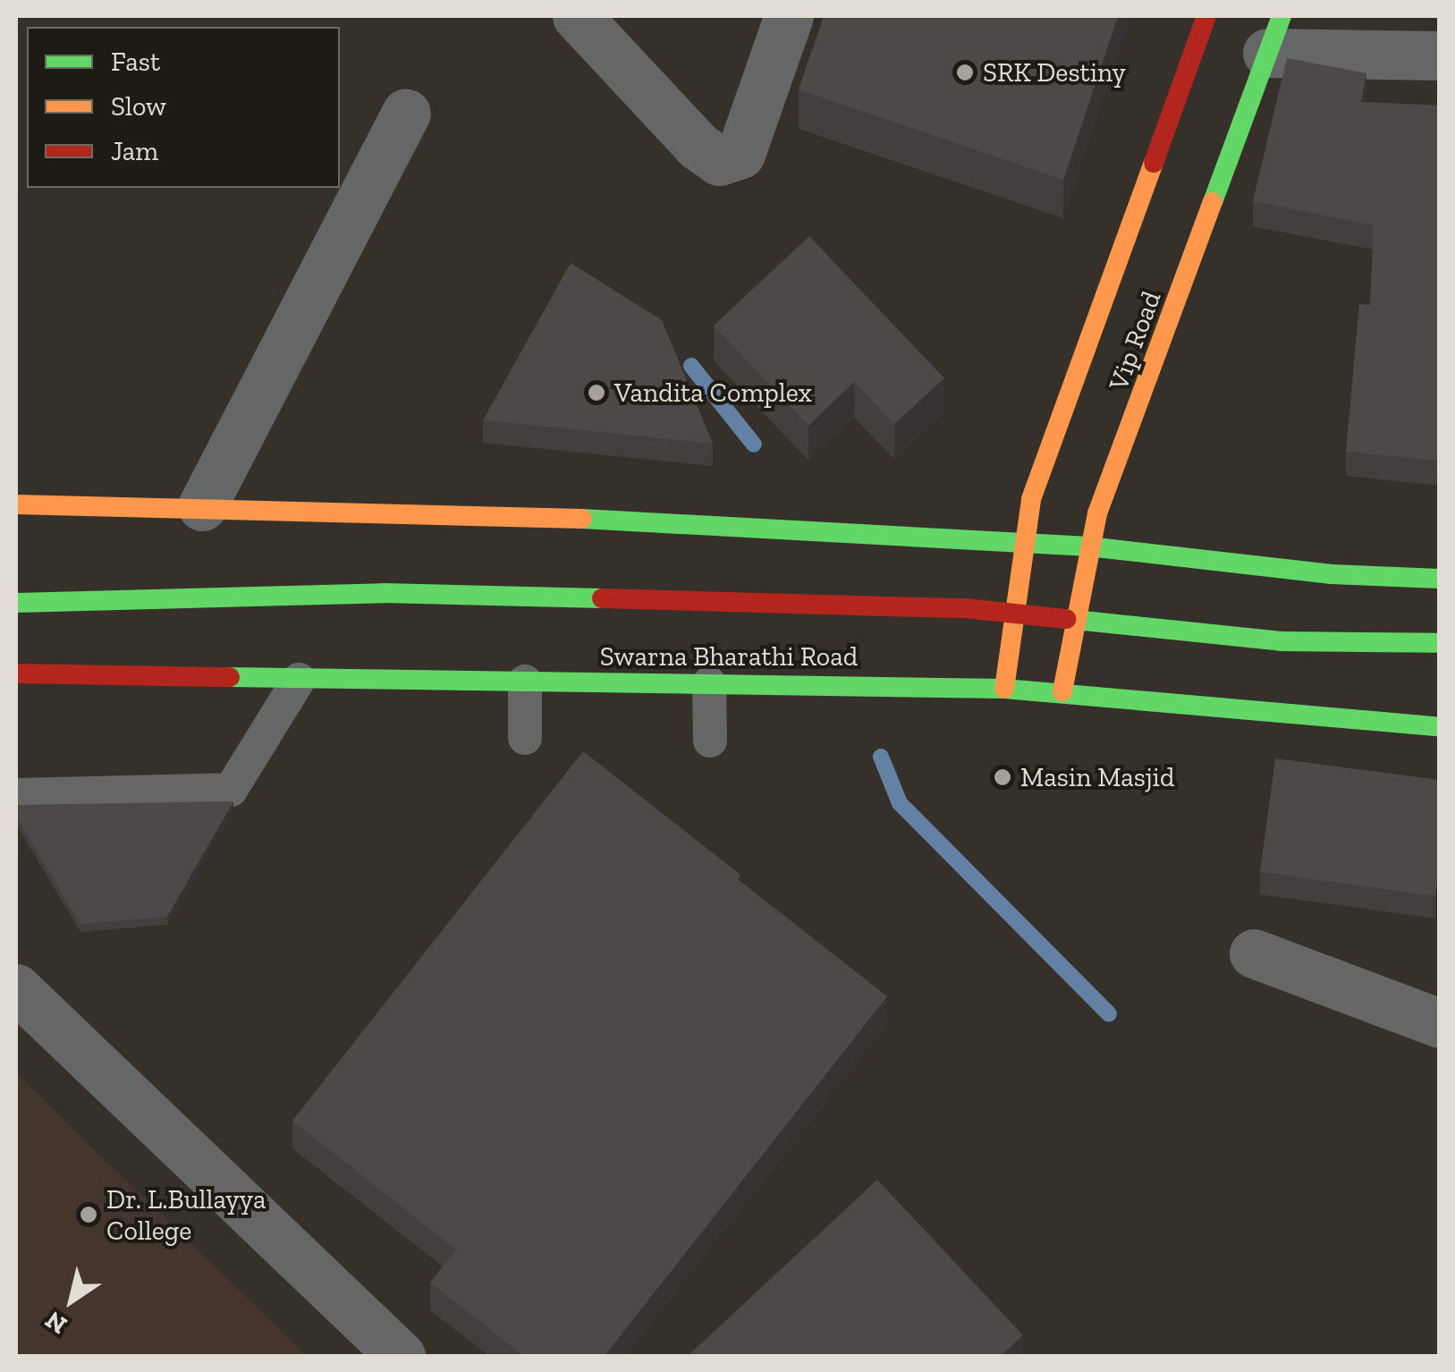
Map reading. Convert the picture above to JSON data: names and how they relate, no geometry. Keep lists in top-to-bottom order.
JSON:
{
  "streets": {
    "main road": ["Vip Road", "Swarna Bharathi Road"]
  },
  "crossings": [
    ["Vip Road", "Swarna Bharathi Road"]
  ],
  "places": [
    "SRK Destiny",
    "Vandita Complex",
    "Masin Masjid",
    "Dr. L.Bullayya College"
  ],
  "legend": ["Fast", "Slow", "Jam"],
  "north": "bottom left"
}
